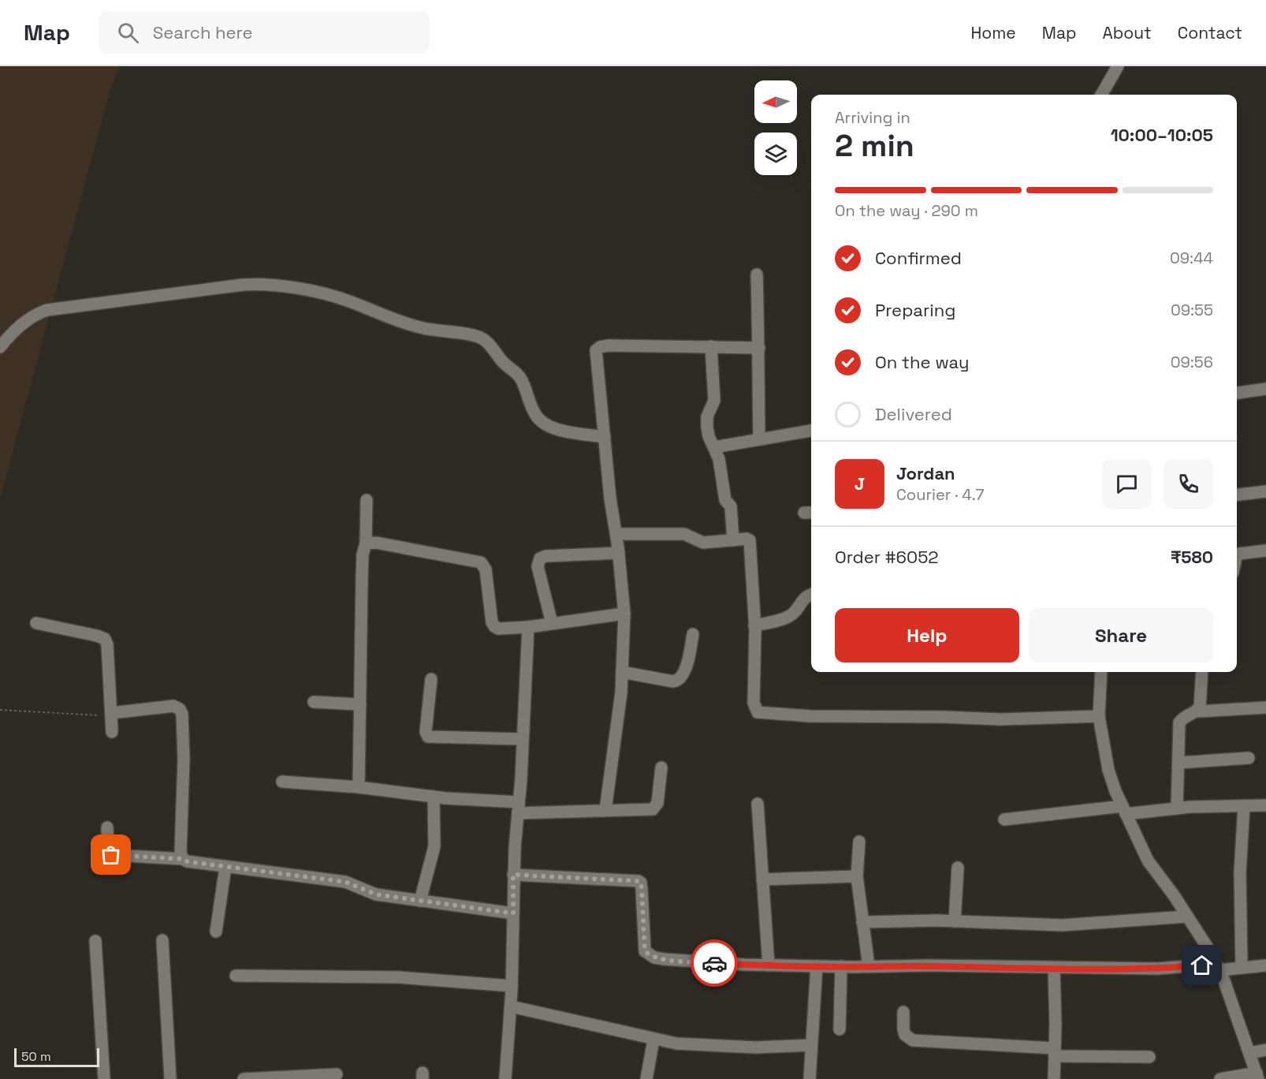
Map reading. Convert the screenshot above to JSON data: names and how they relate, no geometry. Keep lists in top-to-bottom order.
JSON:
{
  "scale_bar": "50 m",
  "north": "left",
  "page": {
    "header": "Map",
    "search": "Search here",
    "nav": [
      "Home",
      "Map",
      "About",
      "Contact"
    ],
    "heading": ["2 min", "Arriving in", "10:00–10:05"],
    "panel": [
      "Jordan",
      "Courier · 4.7",
      "Order #6052",
      "₹580"
    ],
    "bar": "On the way · 290 m",
    "list": [
      ["Confirmed", "09:44"],
      ["Preparing", "09:55"],
      ["On the way", "09:56"],
      "Delivered"
    ],
    "round": "J",
    "buttons": ["Help", "Share"],
    "scale": "50 m"
  }
}
